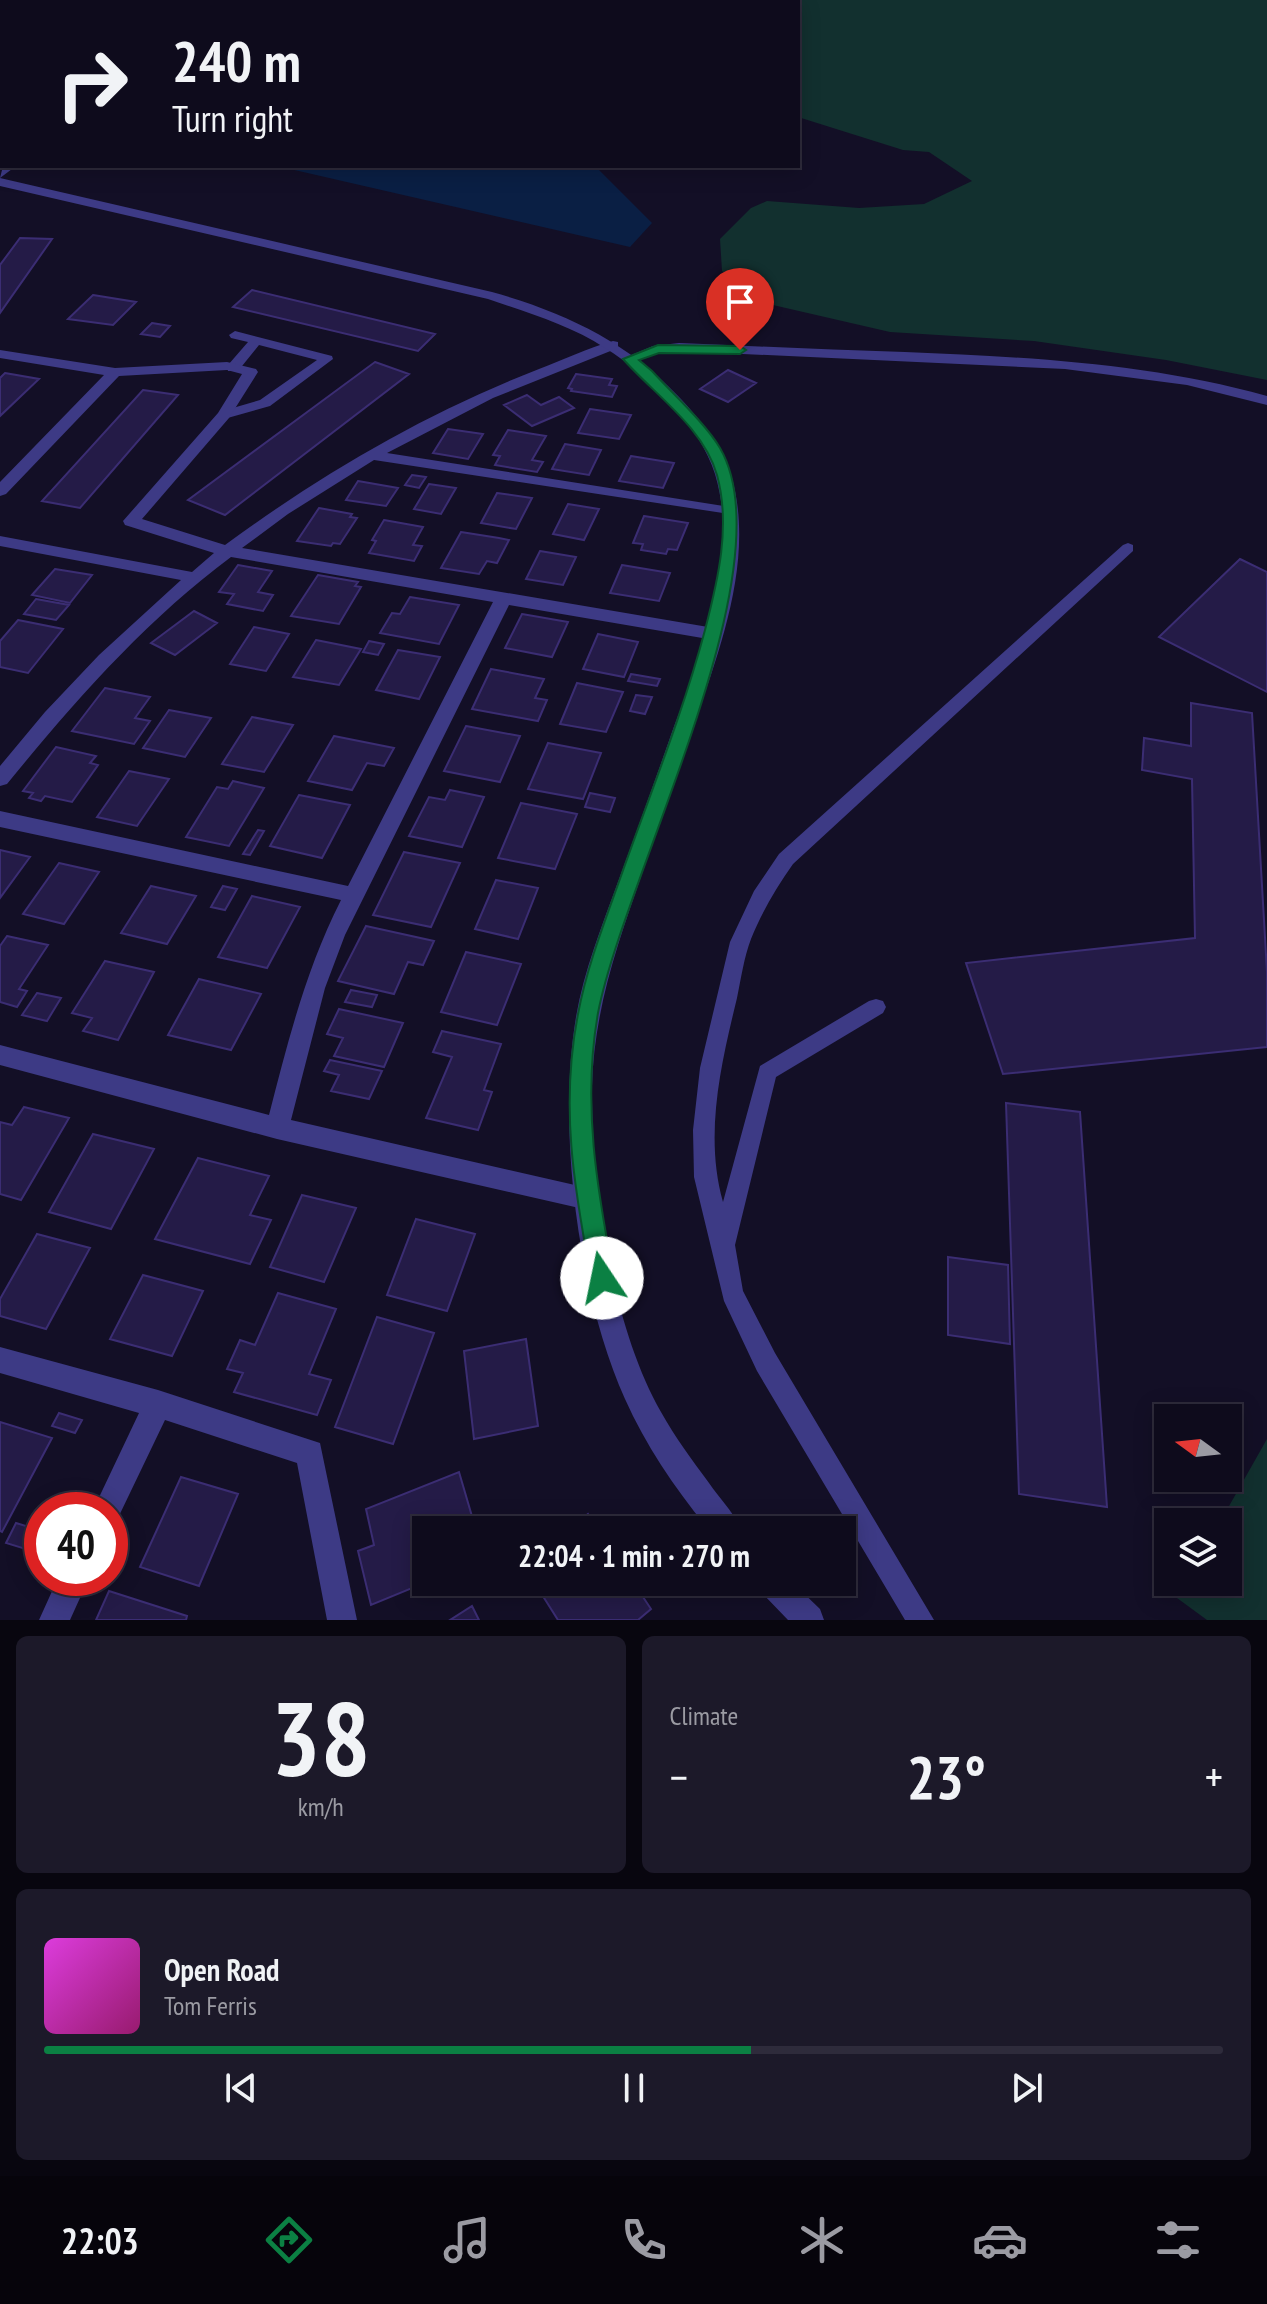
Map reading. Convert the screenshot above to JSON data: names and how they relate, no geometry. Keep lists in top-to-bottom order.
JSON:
{
  "north": "left",
  "page": {
    "turn": ["240 m", "Turn right"],
    "limit": "40",
    "trip": "22:04 · 1 min · 270 m",
    "tile": [
      ["38", "km/h"],
      "Climate"
    ],
    "heat": ["−", "23°", "+"],
    "song": ["Open Road", "Tom Ferris"],
    "tabs": "22:03"
  }
}
